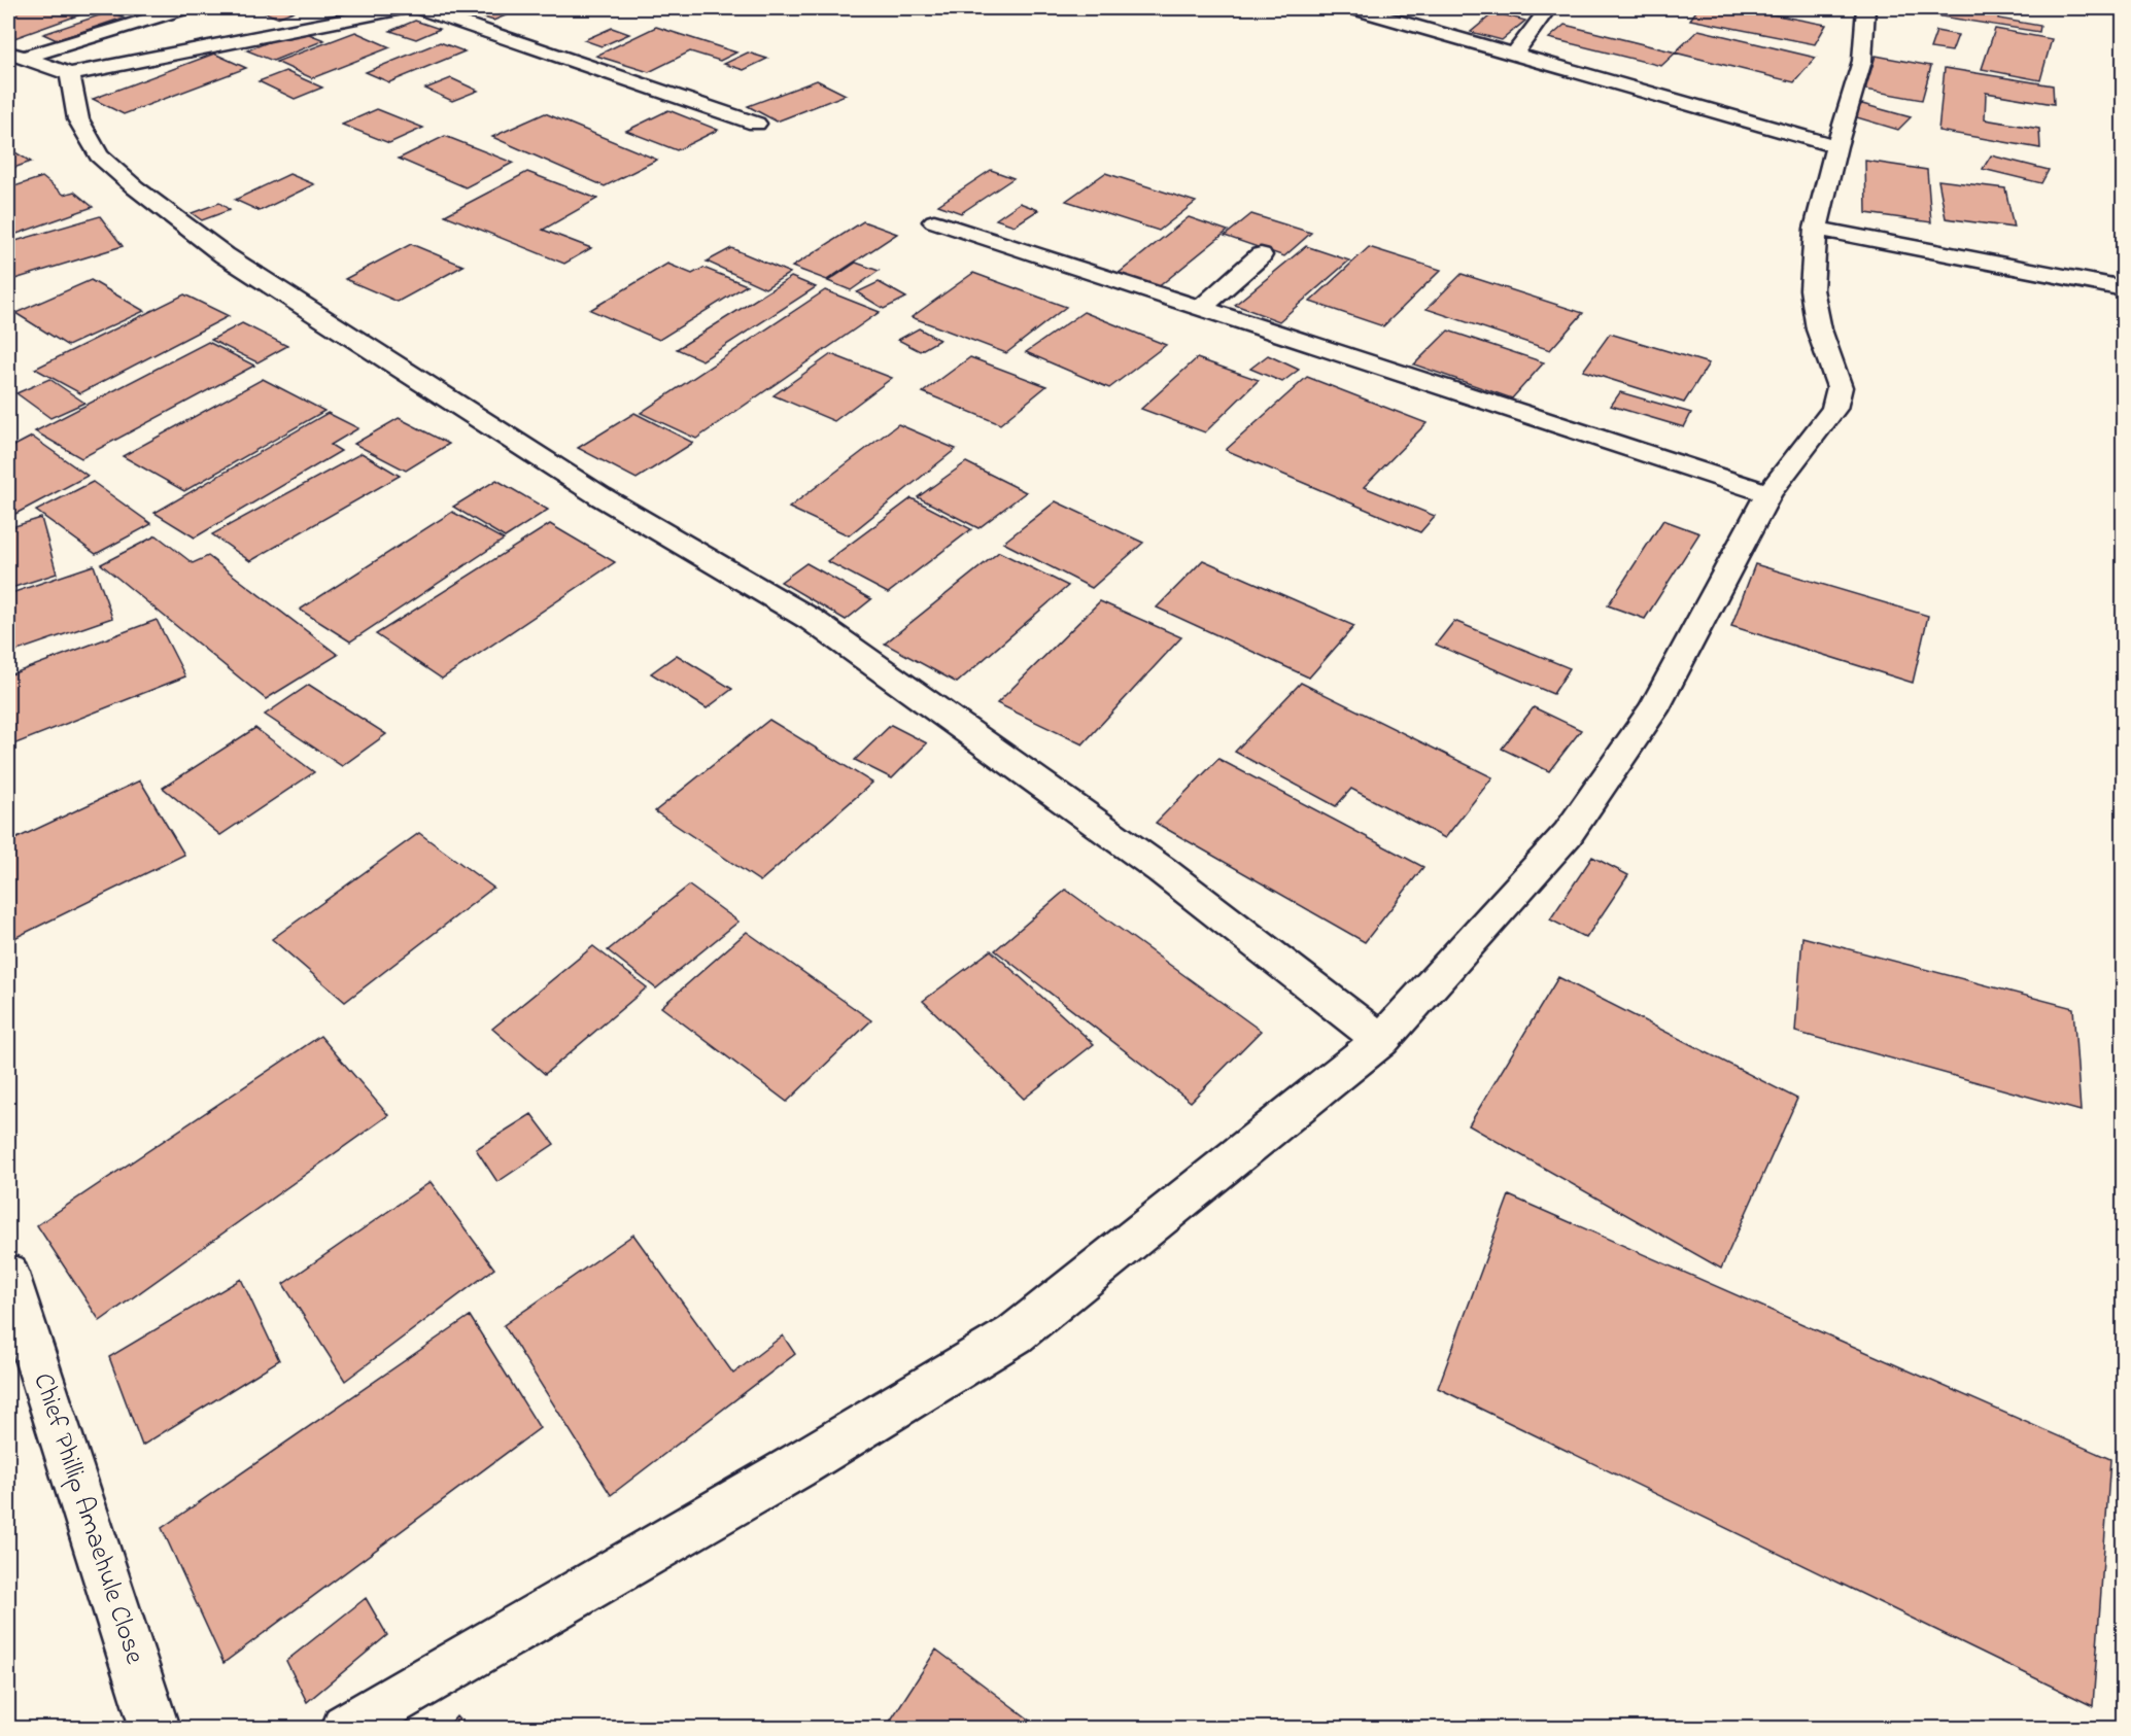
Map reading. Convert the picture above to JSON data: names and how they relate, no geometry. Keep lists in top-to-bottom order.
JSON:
{
  "streets": {
    "street": ["Chief Phillip Amaehule Close"]
  }
}
